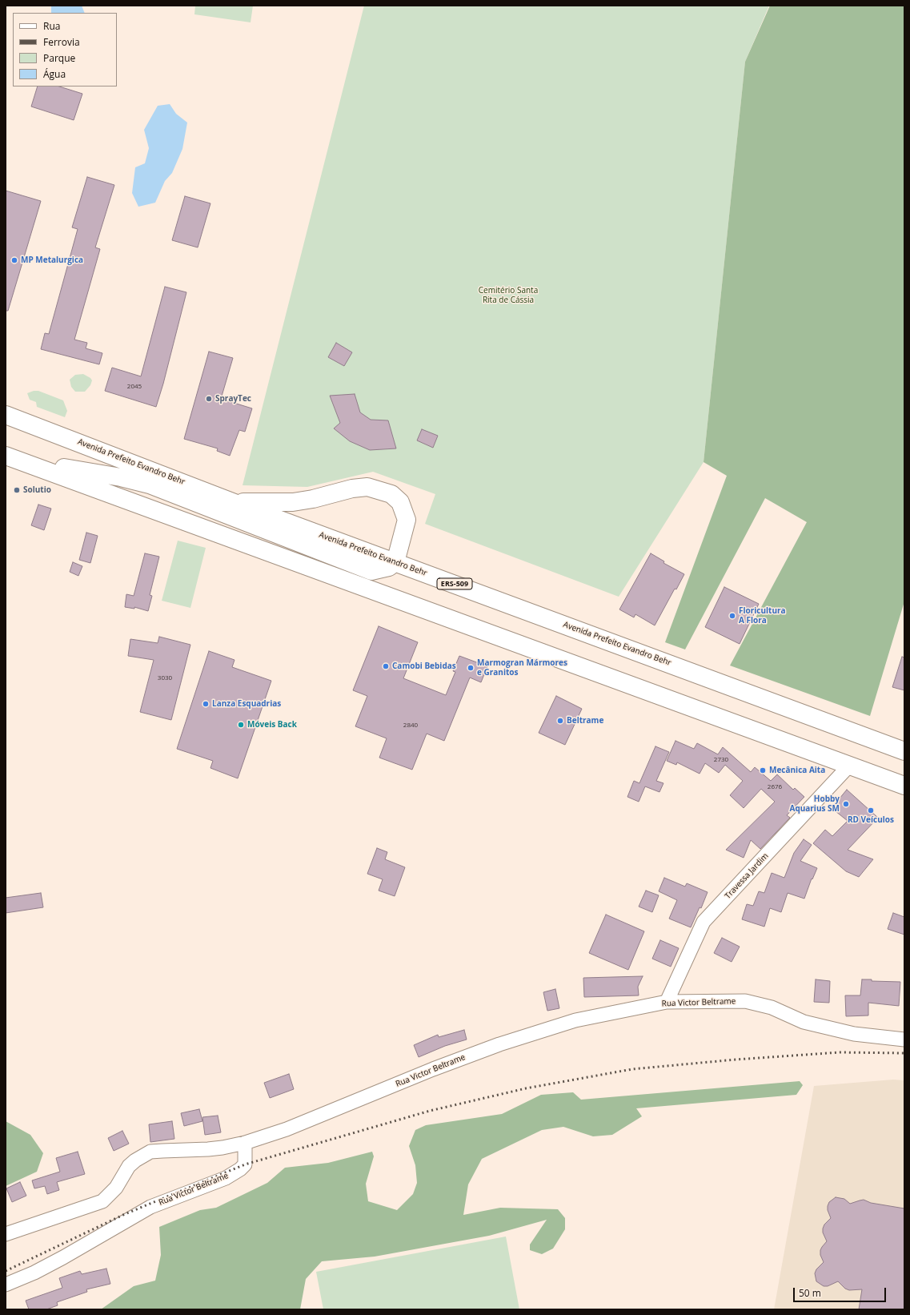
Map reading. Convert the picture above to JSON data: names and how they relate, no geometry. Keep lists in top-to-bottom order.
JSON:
{
  "streets": {
    "highway": ["Avenida Prefeito Evandro Behr", "ERS-509"],
    "street": ["Travessa Jardim", "Rua Victor Beltrame"]
  },
  "crossings": [
    ["Travessa Jardim", "Rua Victor Beltrame"]
  ],
  "parks": ["Cemitério Santa Rita de Cássia"],
  "places": [
    "MP Metalurgica",
    "SprayTec",
    "Solutio",
    "Floricultura A Flora",
    "Camobi Bebidas",
    "Marmogran Mármores e Granitos",
    "Lanza Esquadrias",
    "Beltrame",
    "Móveis Back",
    "Mecânica Aita",
    "Hobby Aquarius SM",
    "RD Veículos"
  ],
  "house_numbers": [
    "2045",
    "3030",
    "2840",
    "2730",
    "2676"
  ],
  "legend": [
    "Rua",
    "Ferrovia",
    "Parque",
    "Água"
  ],
  "scale_bar": "50 m"
}
